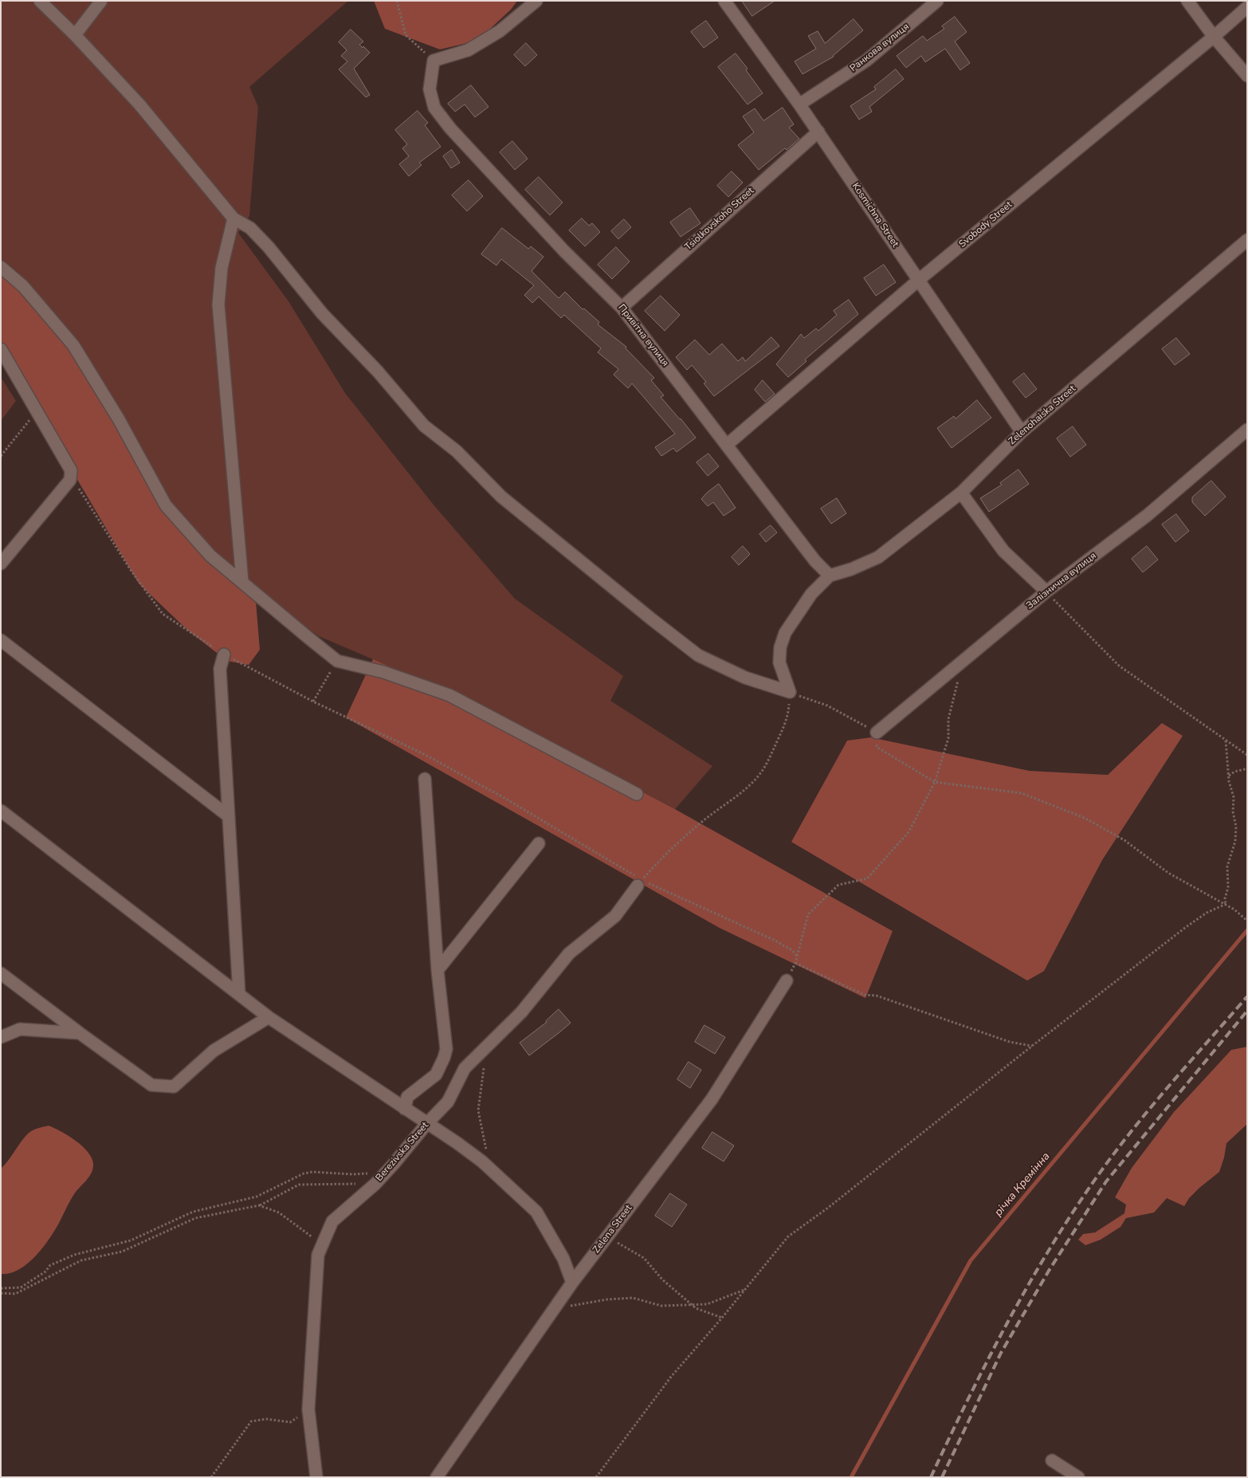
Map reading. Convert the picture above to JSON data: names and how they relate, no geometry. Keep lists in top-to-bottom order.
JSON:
{
  "streets": {
    "street": [
      "Ранкова вулиця",
      "Kosmichna Street",
      "Tsiolkovskoho Street",
      "Svobody Street",
      "Привітна вулиця",
      "Zelenohaiska Street",
      "Залізнична вулиця",
      "Berezivska Street",
      "Zelena Street"
    ]
  },
  "crossings": [
    ["Ранкова вулиця", "Kosmichna Street"],
    ["Kosmichna Street", "Tsiolkovskoho Street"],
    ["Kosmichna Street", "Svobody Street"],
    ["Kosmichna Street", "Zelenohaiska Street"],
    ["Tsiolkovskoho Street", "Привітна вулиця"],
    ["Svobody Street", "Привітна вулиця"],
    ["Привітна вулиця", "Zelenohaiska Street"]
  ],
  "water": ["річка Кремінна"]
}
